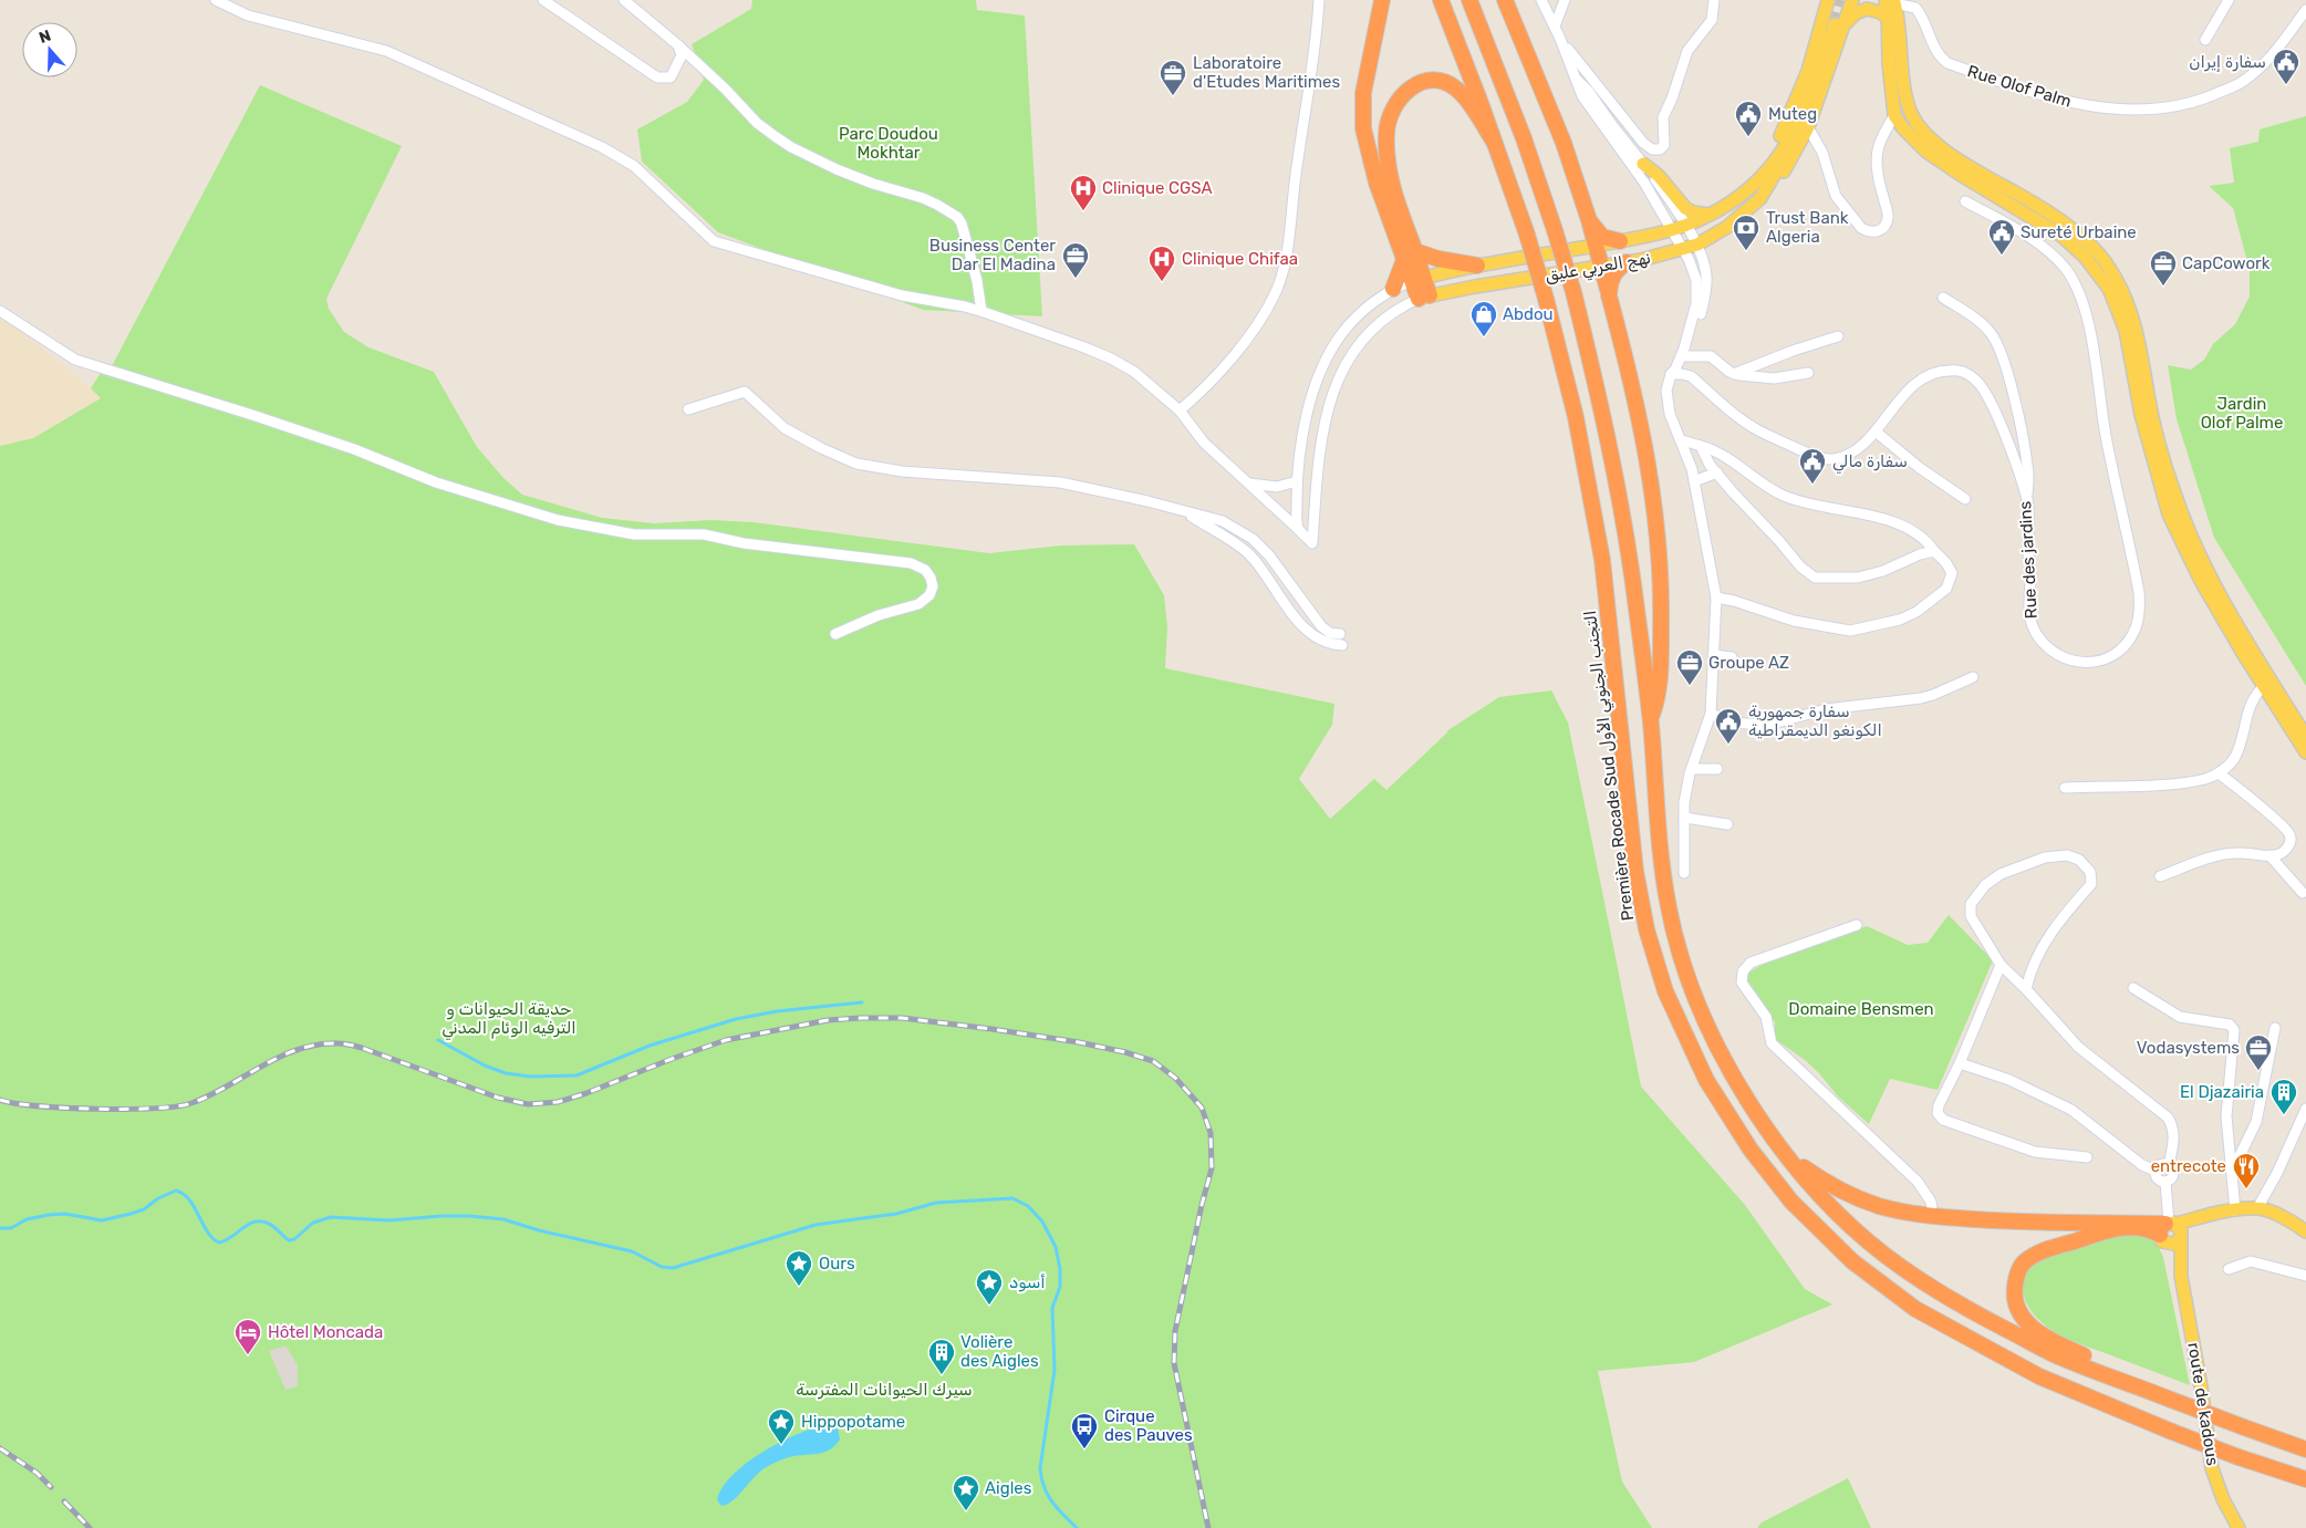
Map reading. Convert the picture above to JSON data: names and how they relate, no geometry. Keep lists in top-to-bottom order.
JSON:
{
  "streets": {
    "highway": ["Première Rocade Sud التجنب الجنوبي الأول"],
    "main road": ["نهج العربي عليق", "route de kadous"],
    "street": ["Rue Olof Palm", "Rue des jardins"]
  },
  "parks": [
    "Parc Doudou Mokhtar",
    "Jardin Olof Palme",
    "حديقة الحيوانات و الترفيه الوئام المدني",
    "Domaine Bensmen",
    "سيرك الحيوانات المفترسة"
  ],
  "places": {
    "public building": [
      "سفارة إيران",
      "Muteg",
      "Sureté Urbaine",
      "سفارة مالي",
      "سفارة جمهورية الكونغو الديمقراطية"
    ],
    "office": [
      "Laboratoire d'Etudes Maritimes",
      "Business Center Dar El Madina",
      "CapCowork",
      "Groupe AZ",
      "Vodasystems"
    ],
    "hospital": ["Clinique CGSA", "Clinique Chifaa"],
    "bank": ["Trust Bank Algeria"],
    "shop": ["Abdou"],
    "building": ["El Djazairia", "Volière des Aigles"],
    "restaurant": ["entrecote"],
    "place": [
      "Ours",
      "أسود",
      "Hippopotame",
      "Aigles"
    ],
    "hotel": ["Hôtel Moncada"],
    "bus stop": ["Cirque des Pauves"]
  },
  "north": "top"
}
